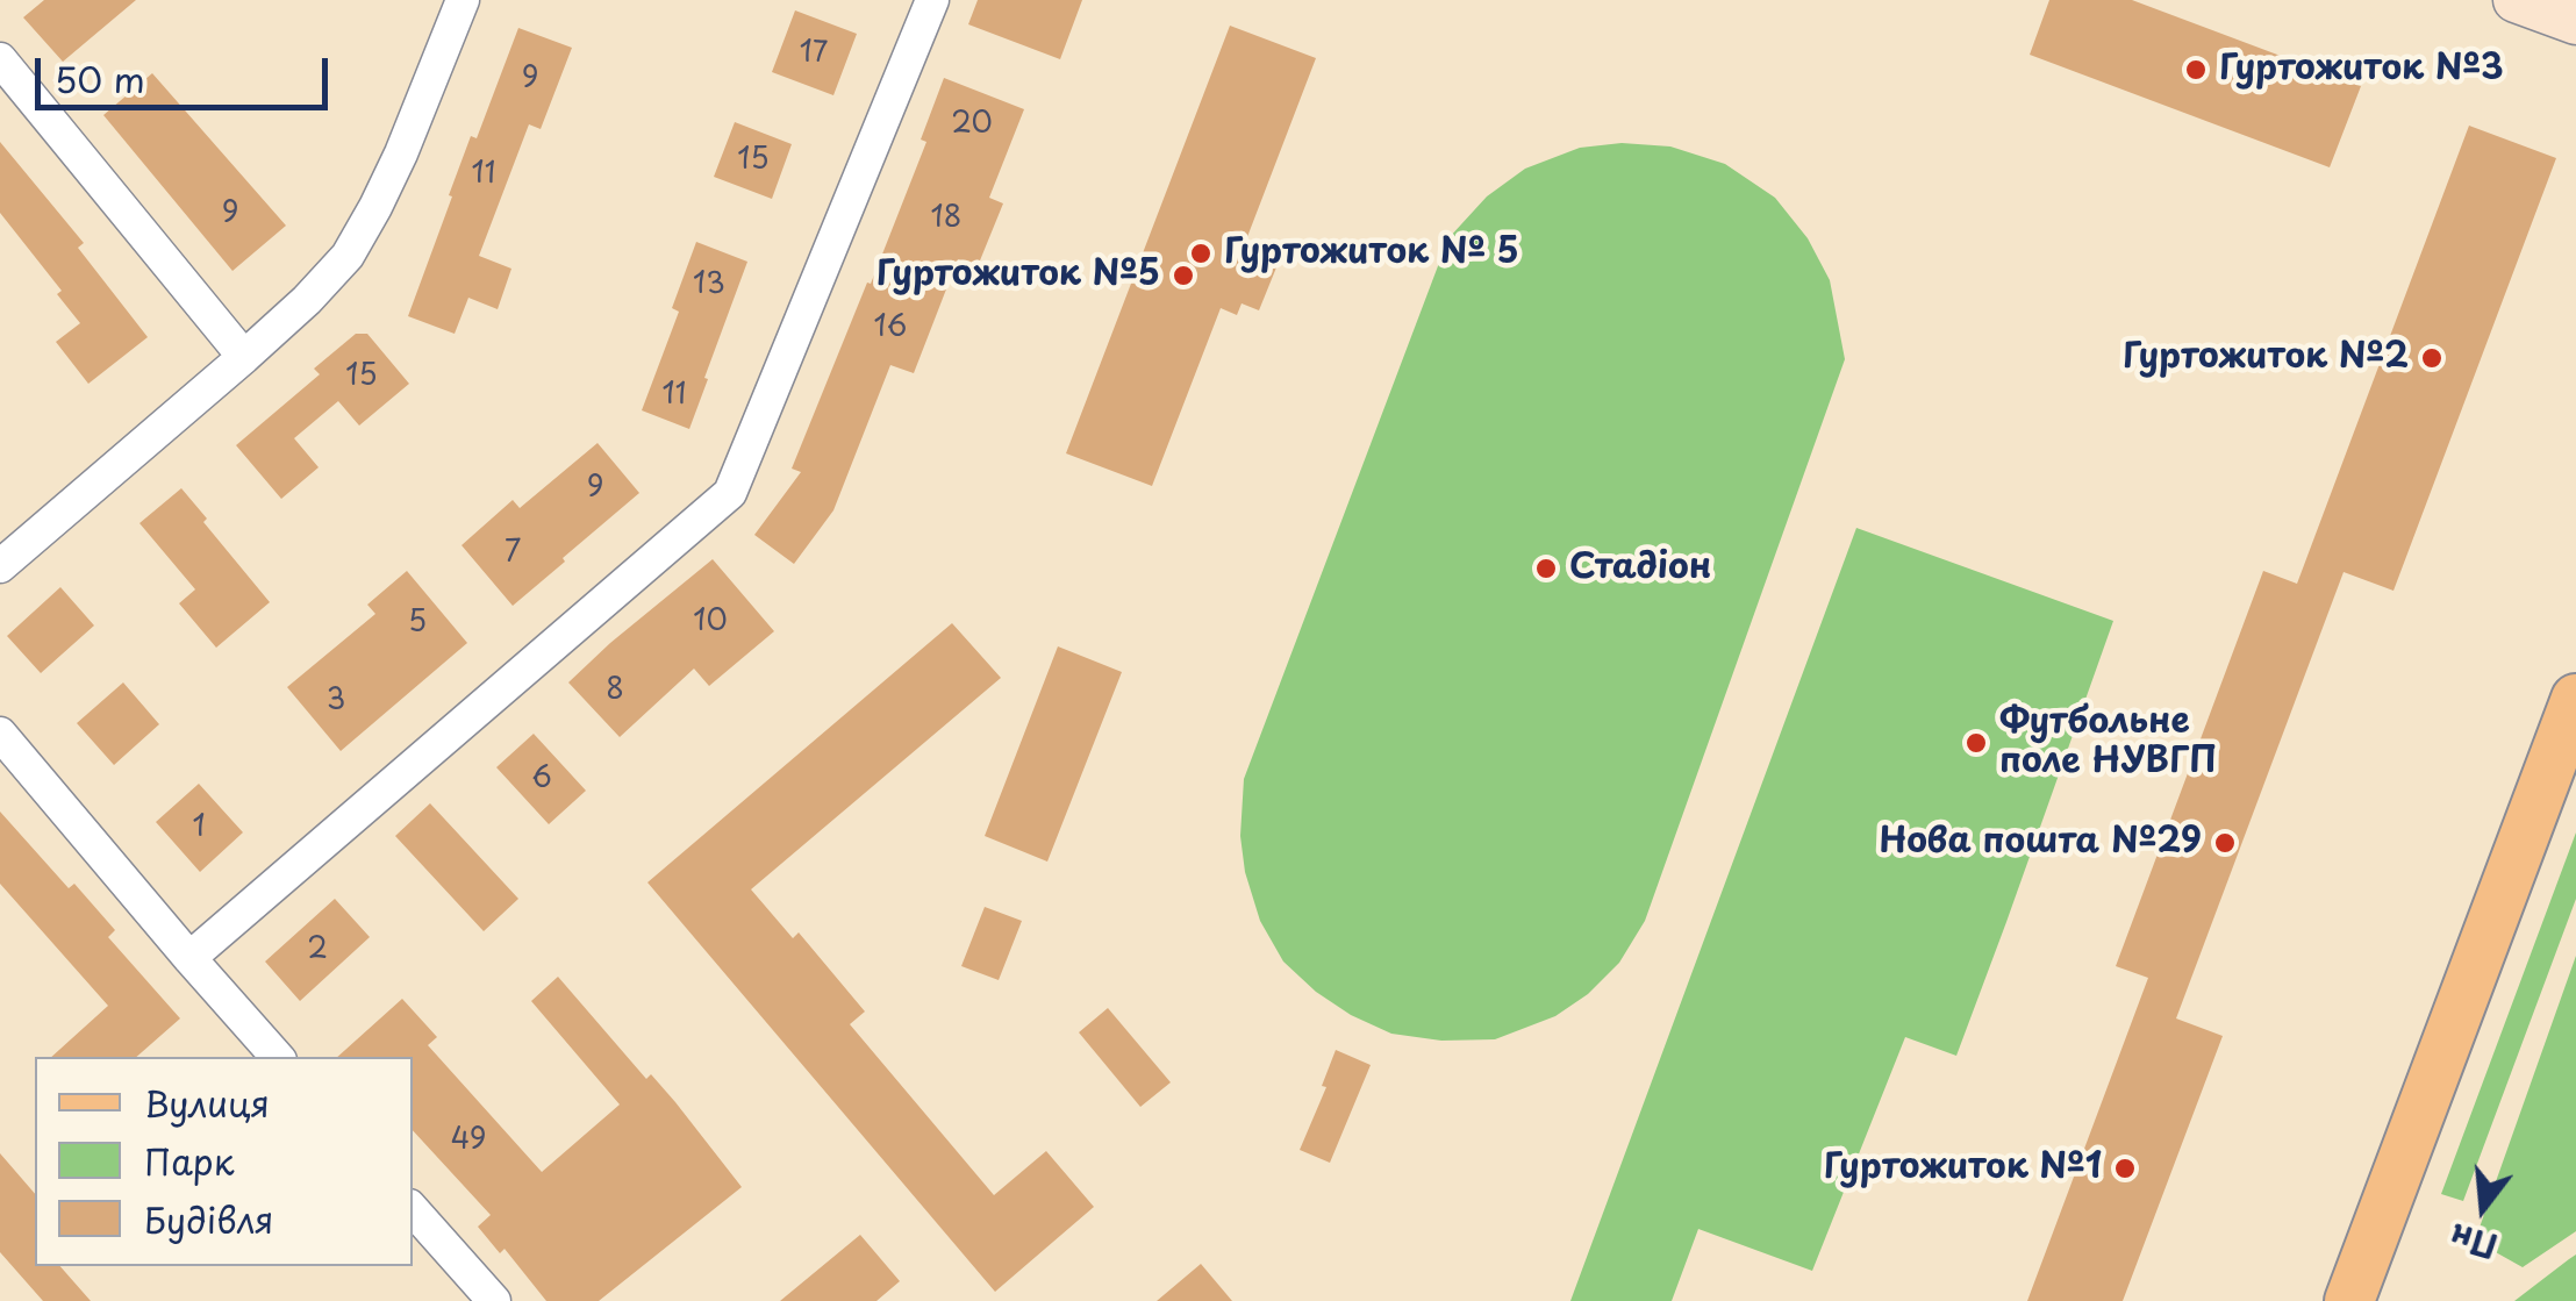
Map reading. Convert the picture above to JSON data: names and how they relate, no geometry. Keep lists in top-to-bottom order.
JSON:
{
  "places": [
    "Гуртожиток №3",
    "Гуртожиток № 5",
    "Гуртожиток №5",
    "Гуртожиток №2",
    "Стадіон",
    "Футбольне поле НУВГП",
    "Нова пошта №29",
    "Гуртожиток №1"
  ],
  "house_numbers": [
    "17",
    "9",
    "20",
    "15",
    "11",
    "9",
    "18",
    "13",
    "16",
    "15",
    "11",
    "9",
    "7",
    "10",
    "5",
    "8",
    "3",
    "6",
    "1",
    "2",
    "49"
  ],
  "legend": ["Вулиця", "Парк", "Будівля"],
  "scale_bar": "50 m",
  "north": "bottom"
}
